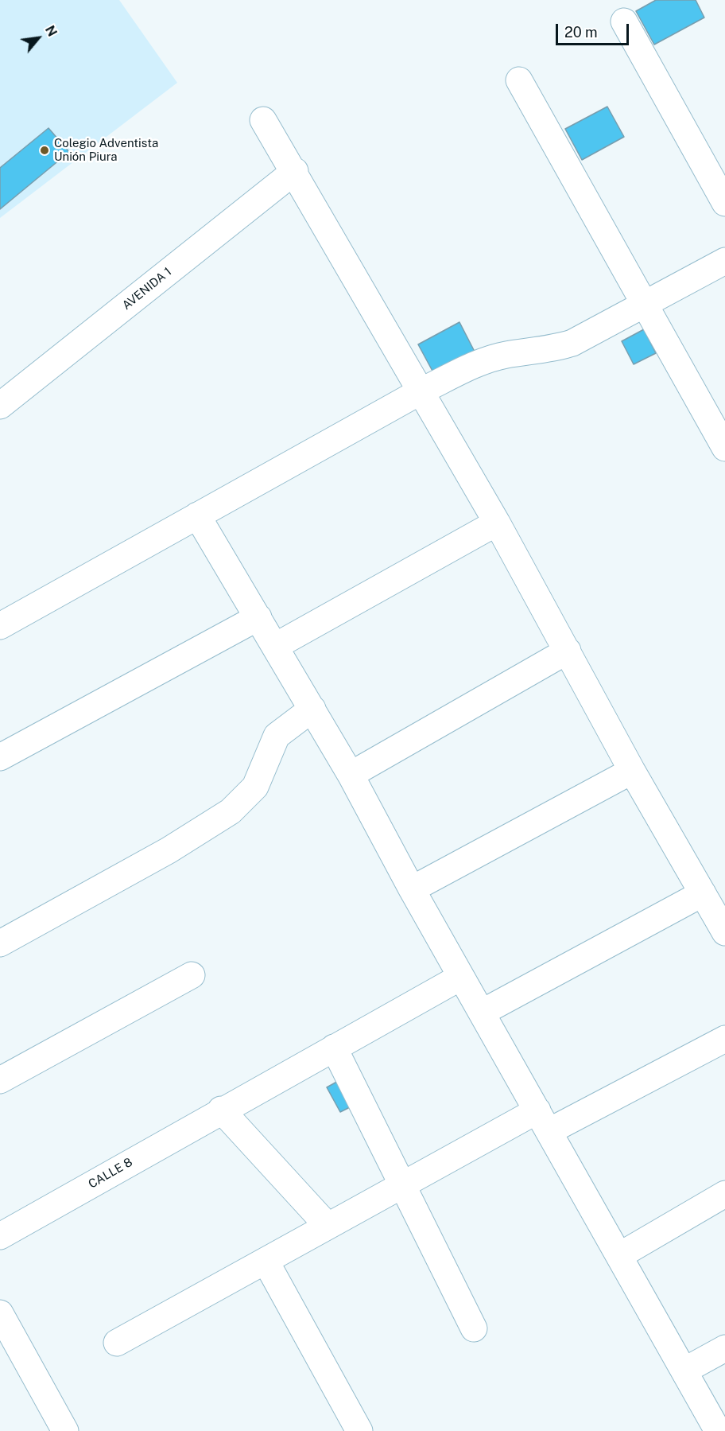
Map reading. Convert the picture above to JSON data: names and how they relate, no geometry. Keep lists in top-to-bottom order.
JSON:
{
  "streets": {
    "street": ["AVENIDA 1", "CALLE 8"]
  },
  "places": ["Colegio Adventista Unión Piura"],
  "scale_bar": "20 m",
  "north": "top right"
}
